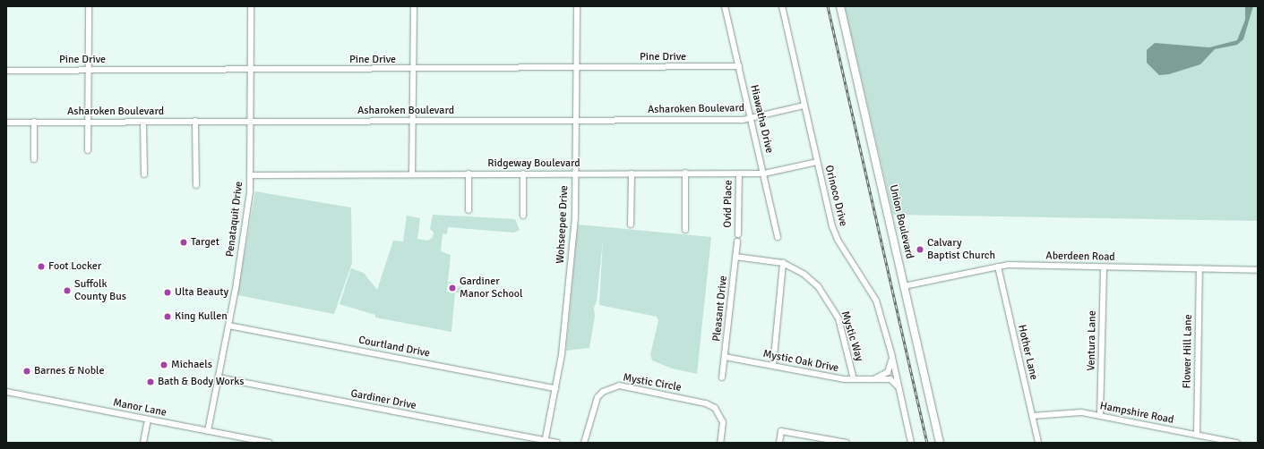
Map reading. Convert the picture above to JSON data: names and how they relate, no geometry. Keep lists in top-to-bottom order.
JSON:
{
  "streets": {
    "main road": ["Union Boulevard"],
    "street": [
      "Pine Drive",
      "Asharoken Boulevard",
      "Hiawatha Drive",
      "Ridgeway Boulevard",
      "Orinoco Drive",
      "Ovid Place",
      "Penataquit Drive",
      "Wohseepee Drive",
      "Aberdeen Road",
      "Pleasant Drive",
      "Mystic Way",
      "Ventura Lane",
      "Courtland Drive",
      "Flower Hill Lane",
      "Hother Lane",
      "Mystic Oak Drive",
      "Mystic Circle",
      "Gardiner Drive",
      "Manor Lane",
      "Hampshire Road"
    ]
  },
  "crossings": [
    ["Pine Drive", "Hiawatha Drive"],
    ["Pine Drive", "Penataquit Drive"],
    ["Pine Drive", "Wohseepee Drive"],
    ["Asharoken Boulevard", "Hiawatha Drive"],
    ["Asharoken Boulevard", "Orinoco Drive"],
    ["Asharoken Boulevard", "Penataquit Drive"],
    ["Asharoken Boulevard", "Wohseepee Drive"],
    ["Hiawatha Drive", "Ridgeway Boulevard"],
    ["Ridgeway Boulevard", "Orinoco Drive"],
    ["Ridgeway Boulevard", "Ovid Place"],
    ["Ridgeway Boulevard", "Penataquit Drive"],
    ["Ridgeway Boulevard", "Wohseepee Drive"],
    ["Orinoco Drive", "Mystic Oak Drive"],
    ["Penataquit Drive", "Courtland Drive"],
    ["Penataquit Drive", "Gardiner Drive"],
    ["Penataquit Drive", "Manor Lane"],
    ["Union Boulevard", "Aberdeen Road"],
    ["Wohseepee Drive", "Courtland Drive"],
    ["Wohseepee Drive", "Gardiner Drive"],
    ["Aberdeen Road", "Ventura Lane"],
    ["Aberdeen Road", "Flower Hill Lane"],
    ["Aberdeen Road", "Hother Lane"],
    ["Pleasant Drive", "Mystic Way"],
    ["Pleasant Drive", "Mystic Oak Drive"],
    ["Mystic Way", "Mystic Oak Drive"],
    ["Ventura Lane", "Hampshire Road"],
    ["Flower Hill Lane", "Hampshire Road"],
    ["Hother Lane", "Hampshire Road"]
  ],
  "places": [
    "Target",
    "Calvary Baptist Church",
    "Foot Locker",
    "Gardiner Manor School",
    "Suffolk County Bus",
    "Ulta Beauty",
    "King Kullen",
    "Michaels",
    "Barnes & Noble",
    "Bath & Body Works"
  ]
}
